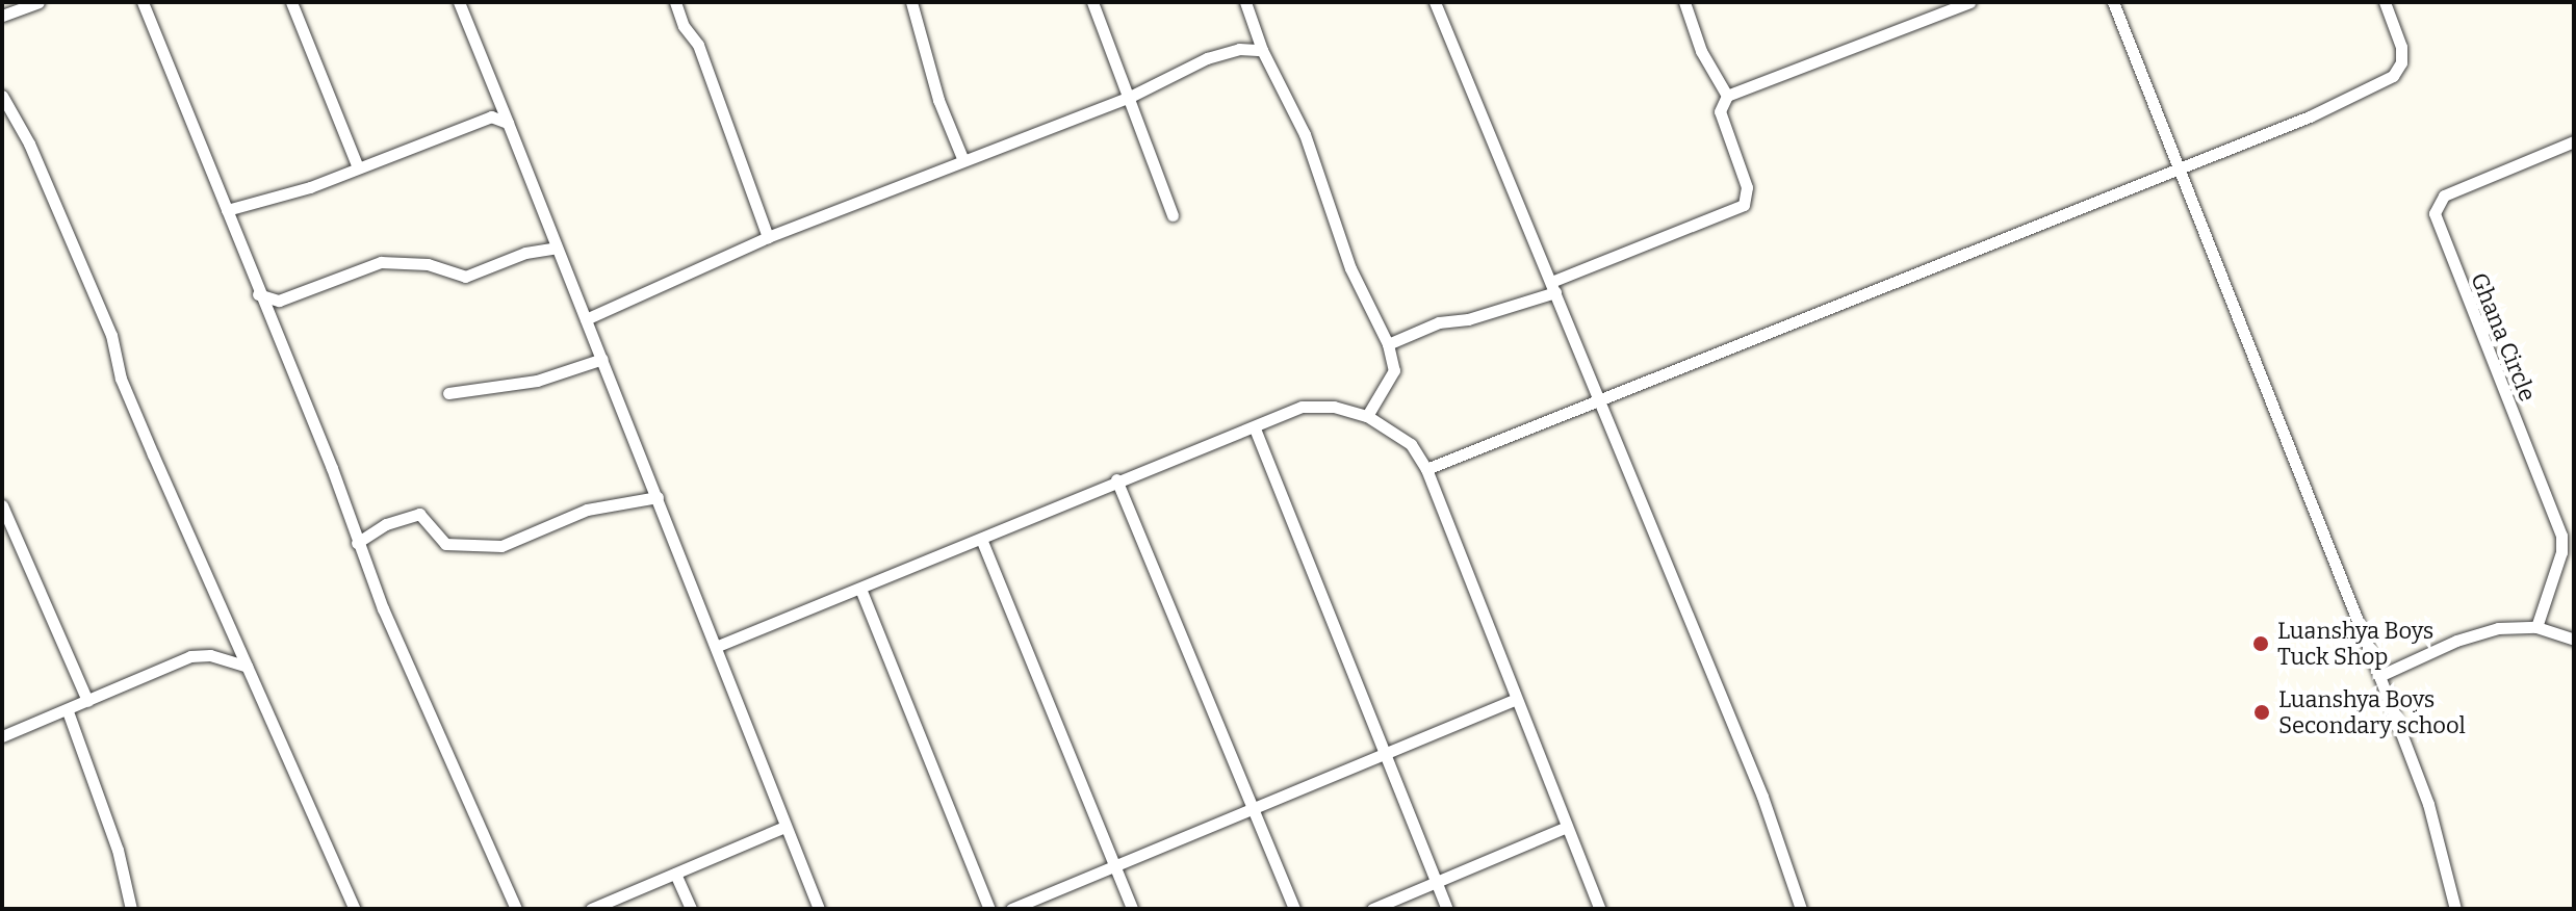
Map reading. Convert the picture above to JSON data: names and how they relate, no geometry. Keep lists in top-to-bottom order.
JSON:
{
  "streets": {
    "street": ["Ghana Circle"]
  },
  "places": ["Luanshya Boys Tuck Shop", "Luanshya Boys Secondary school"]
}
